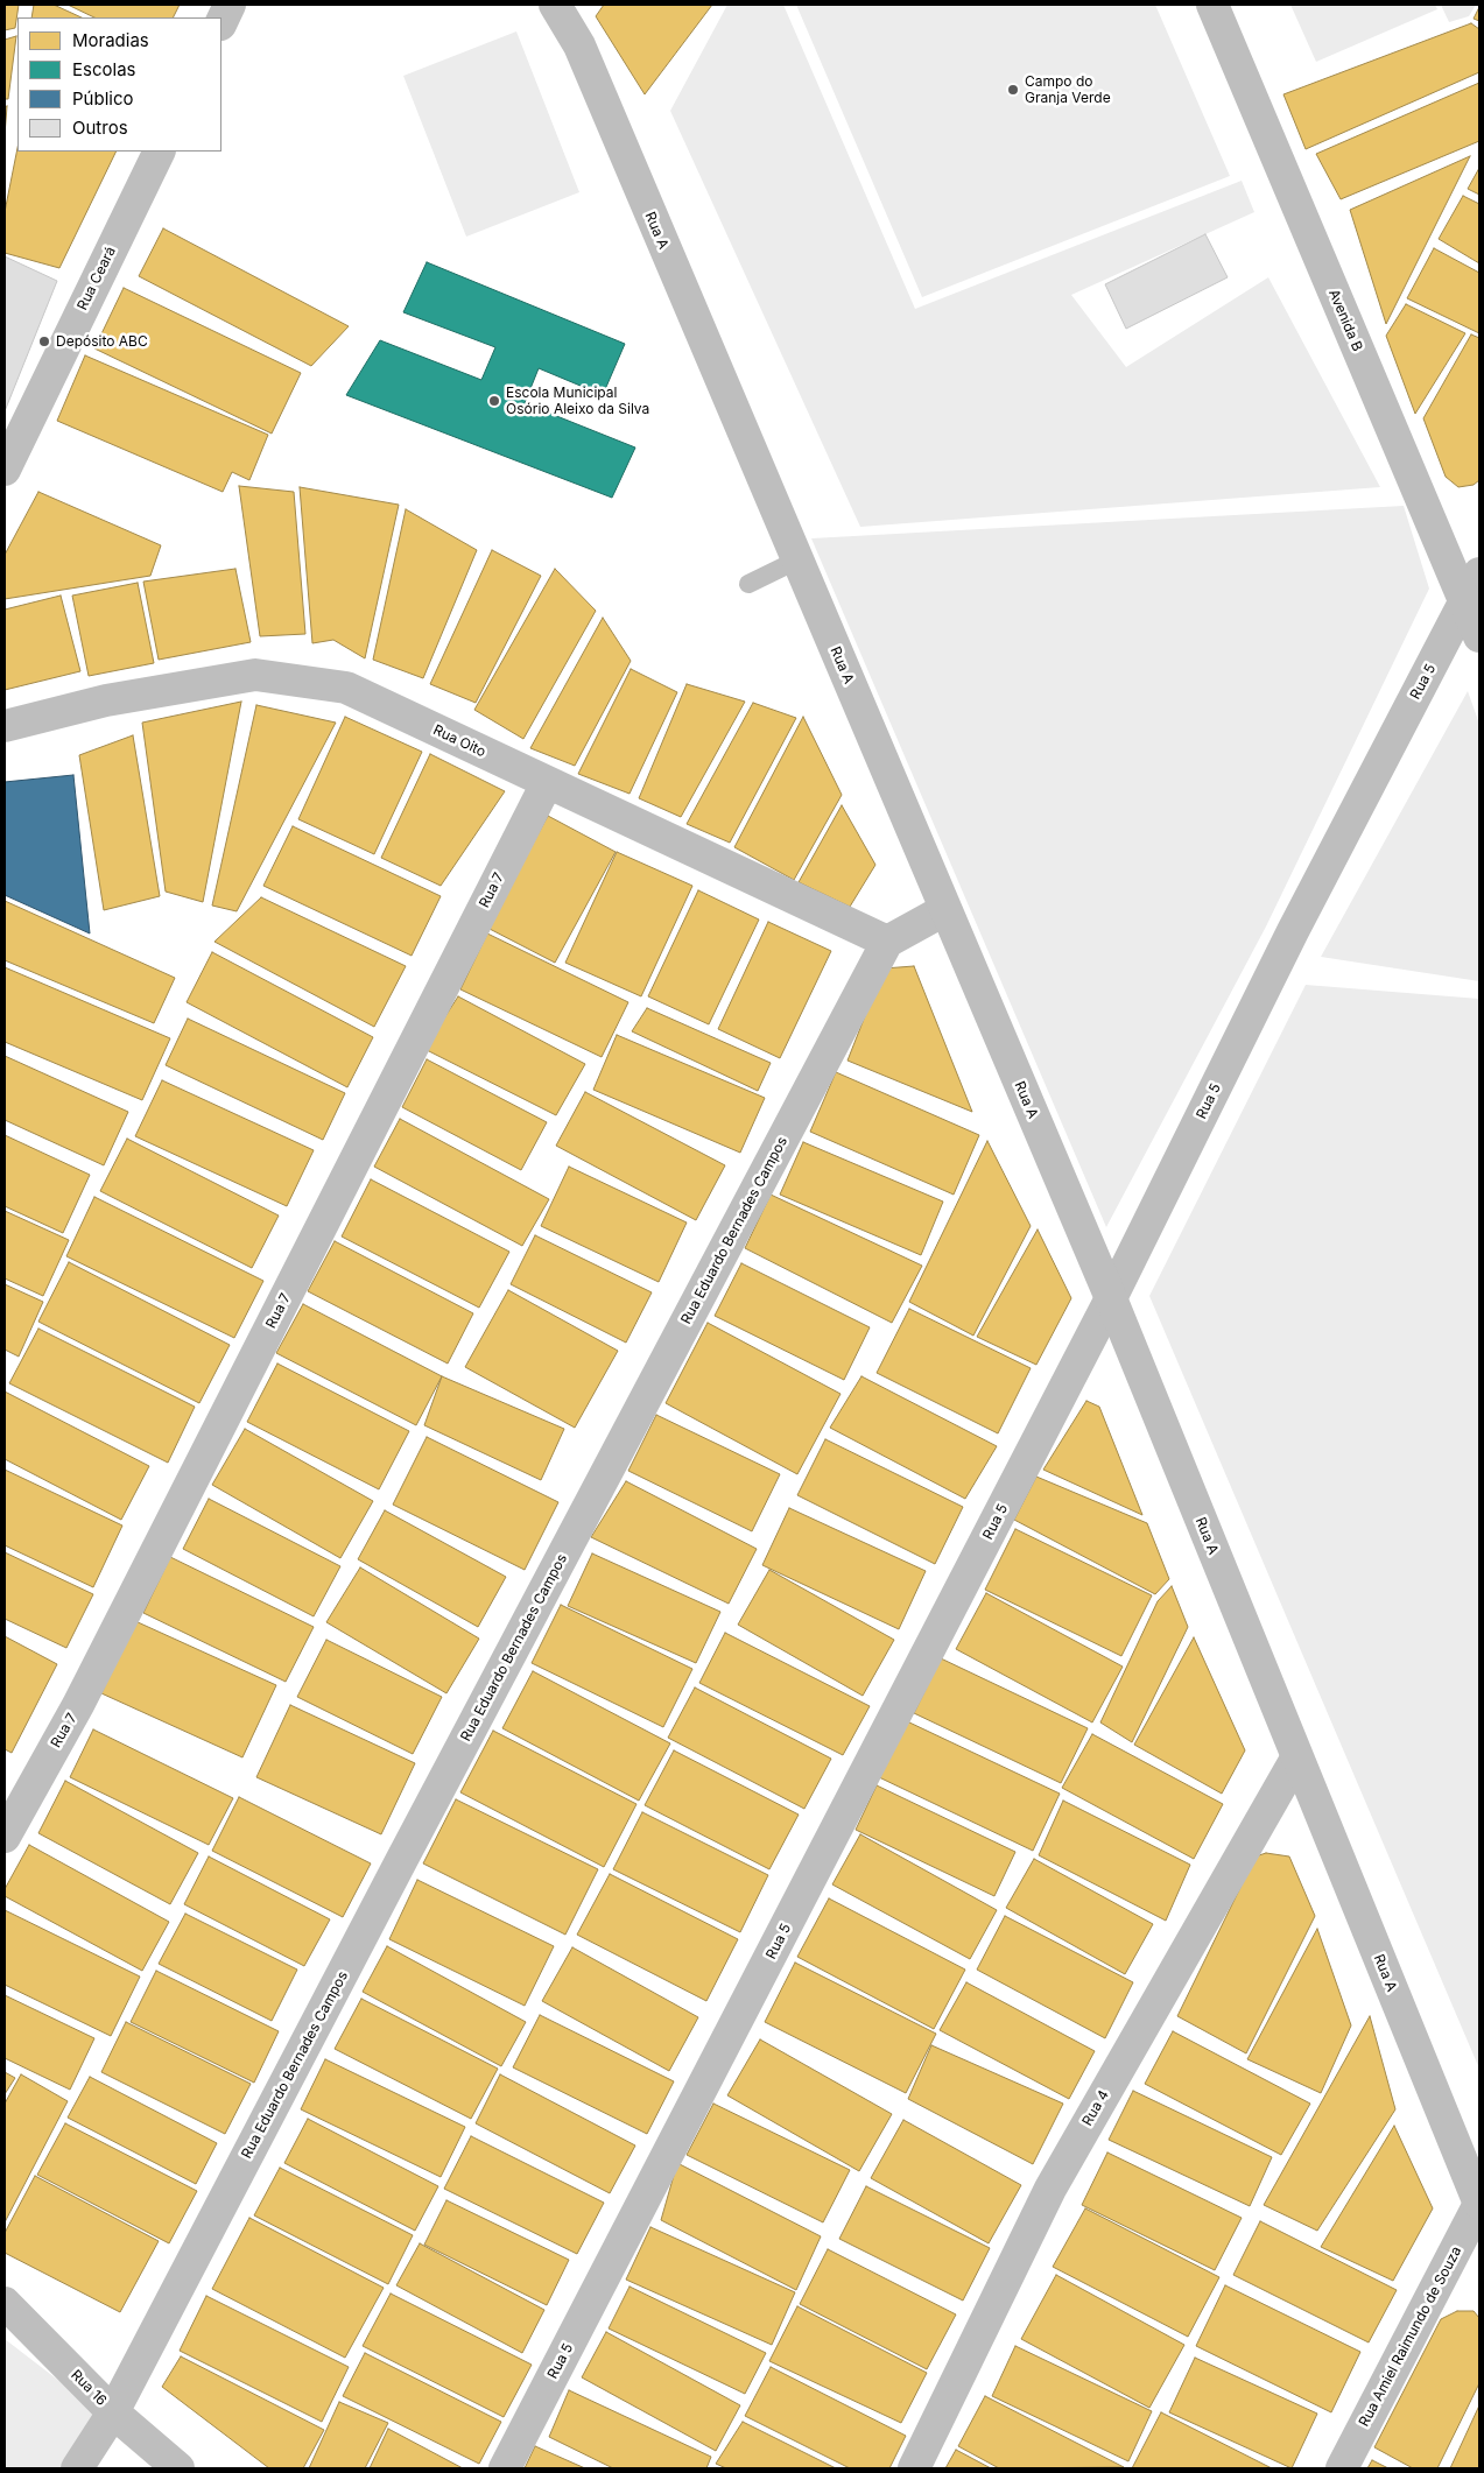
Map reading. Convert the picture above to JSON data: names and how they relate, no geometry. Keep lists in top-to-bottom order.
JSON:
{
  "streets": {
    "street": [
      "Rua A",
      "Rua Ceará",
      "Avenida B",
      "Rua 5",
      "Rua Oito",
      "Rua 7",
      "Rua Eduardo Bernades Campos",
      "Rua 4",
      "Rua Amiel Raimundo de Souza",
      "Rua 16"
    ]
  },
  "crossings": [
    ["Rua A", "Rua 5"],
    ["Rua A", "Rua 4"],
    ["Rua A", "Rua Amiel Raimundo de Souza"],
    ["Avenida B", "Rua 5"],
    ["Rua Oito", "Rua 7"],
    ["Rua Oito", "Rua Eduardo Bernades Campos"],
    ["Rua Eduardo Bernades Campos", "Rua 16"]
  ],
  "places": ["Campo do Granja Verde", "Depósito ABC", "Escola Municipal Osório Aleixo da Silva"],
  "legend": [
    "Moradias",
    "Escolas",
    "Público",
    "Outros"
  ]
}
